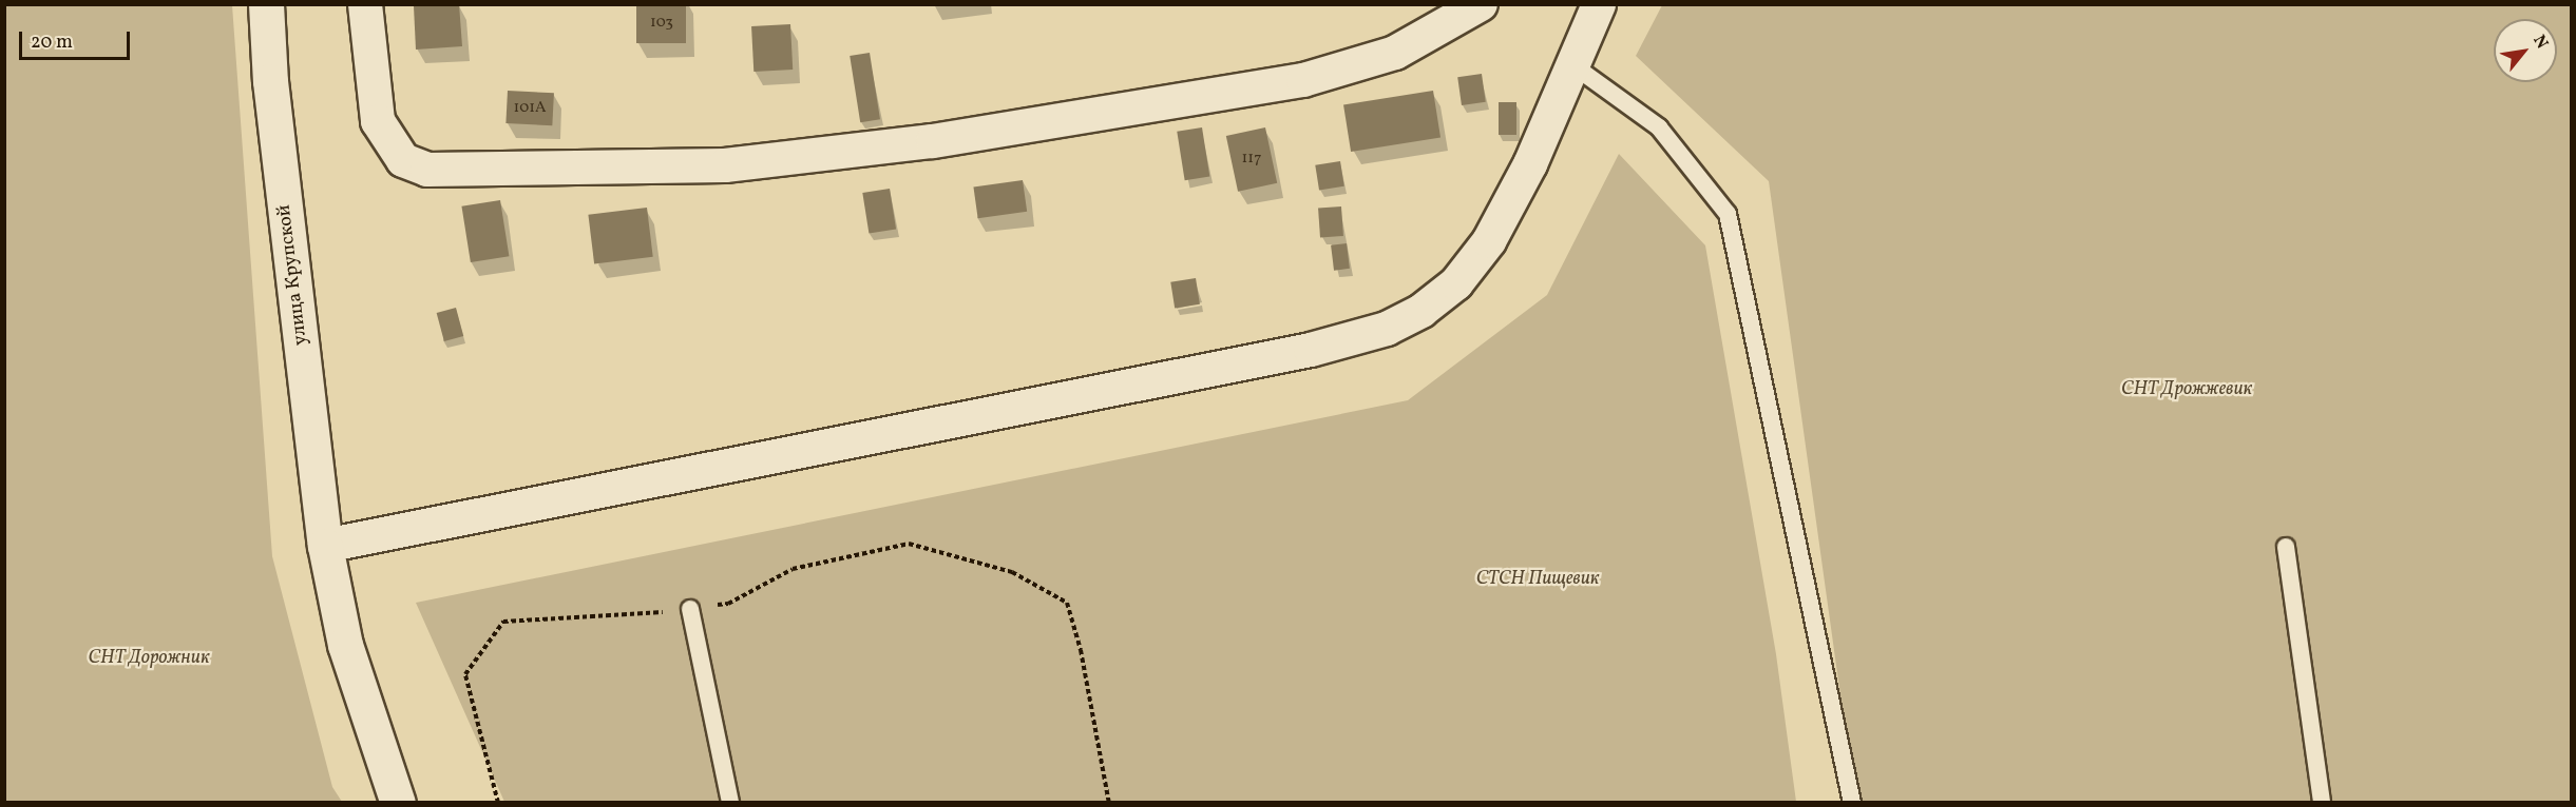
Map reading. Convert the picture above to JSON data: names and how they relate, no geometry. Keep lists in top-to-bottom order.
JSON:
{
  "streets": {
    "street": ["улица Крупской"]
  },
  "parks": ["СНТ Дрожжевик", "СТСН Пищевик", "СНТ Дорожник"],
  "house_numbers": ["103", "101А", "117"],
  "scale_bar": "20 m",
  "north": "top right"
}
